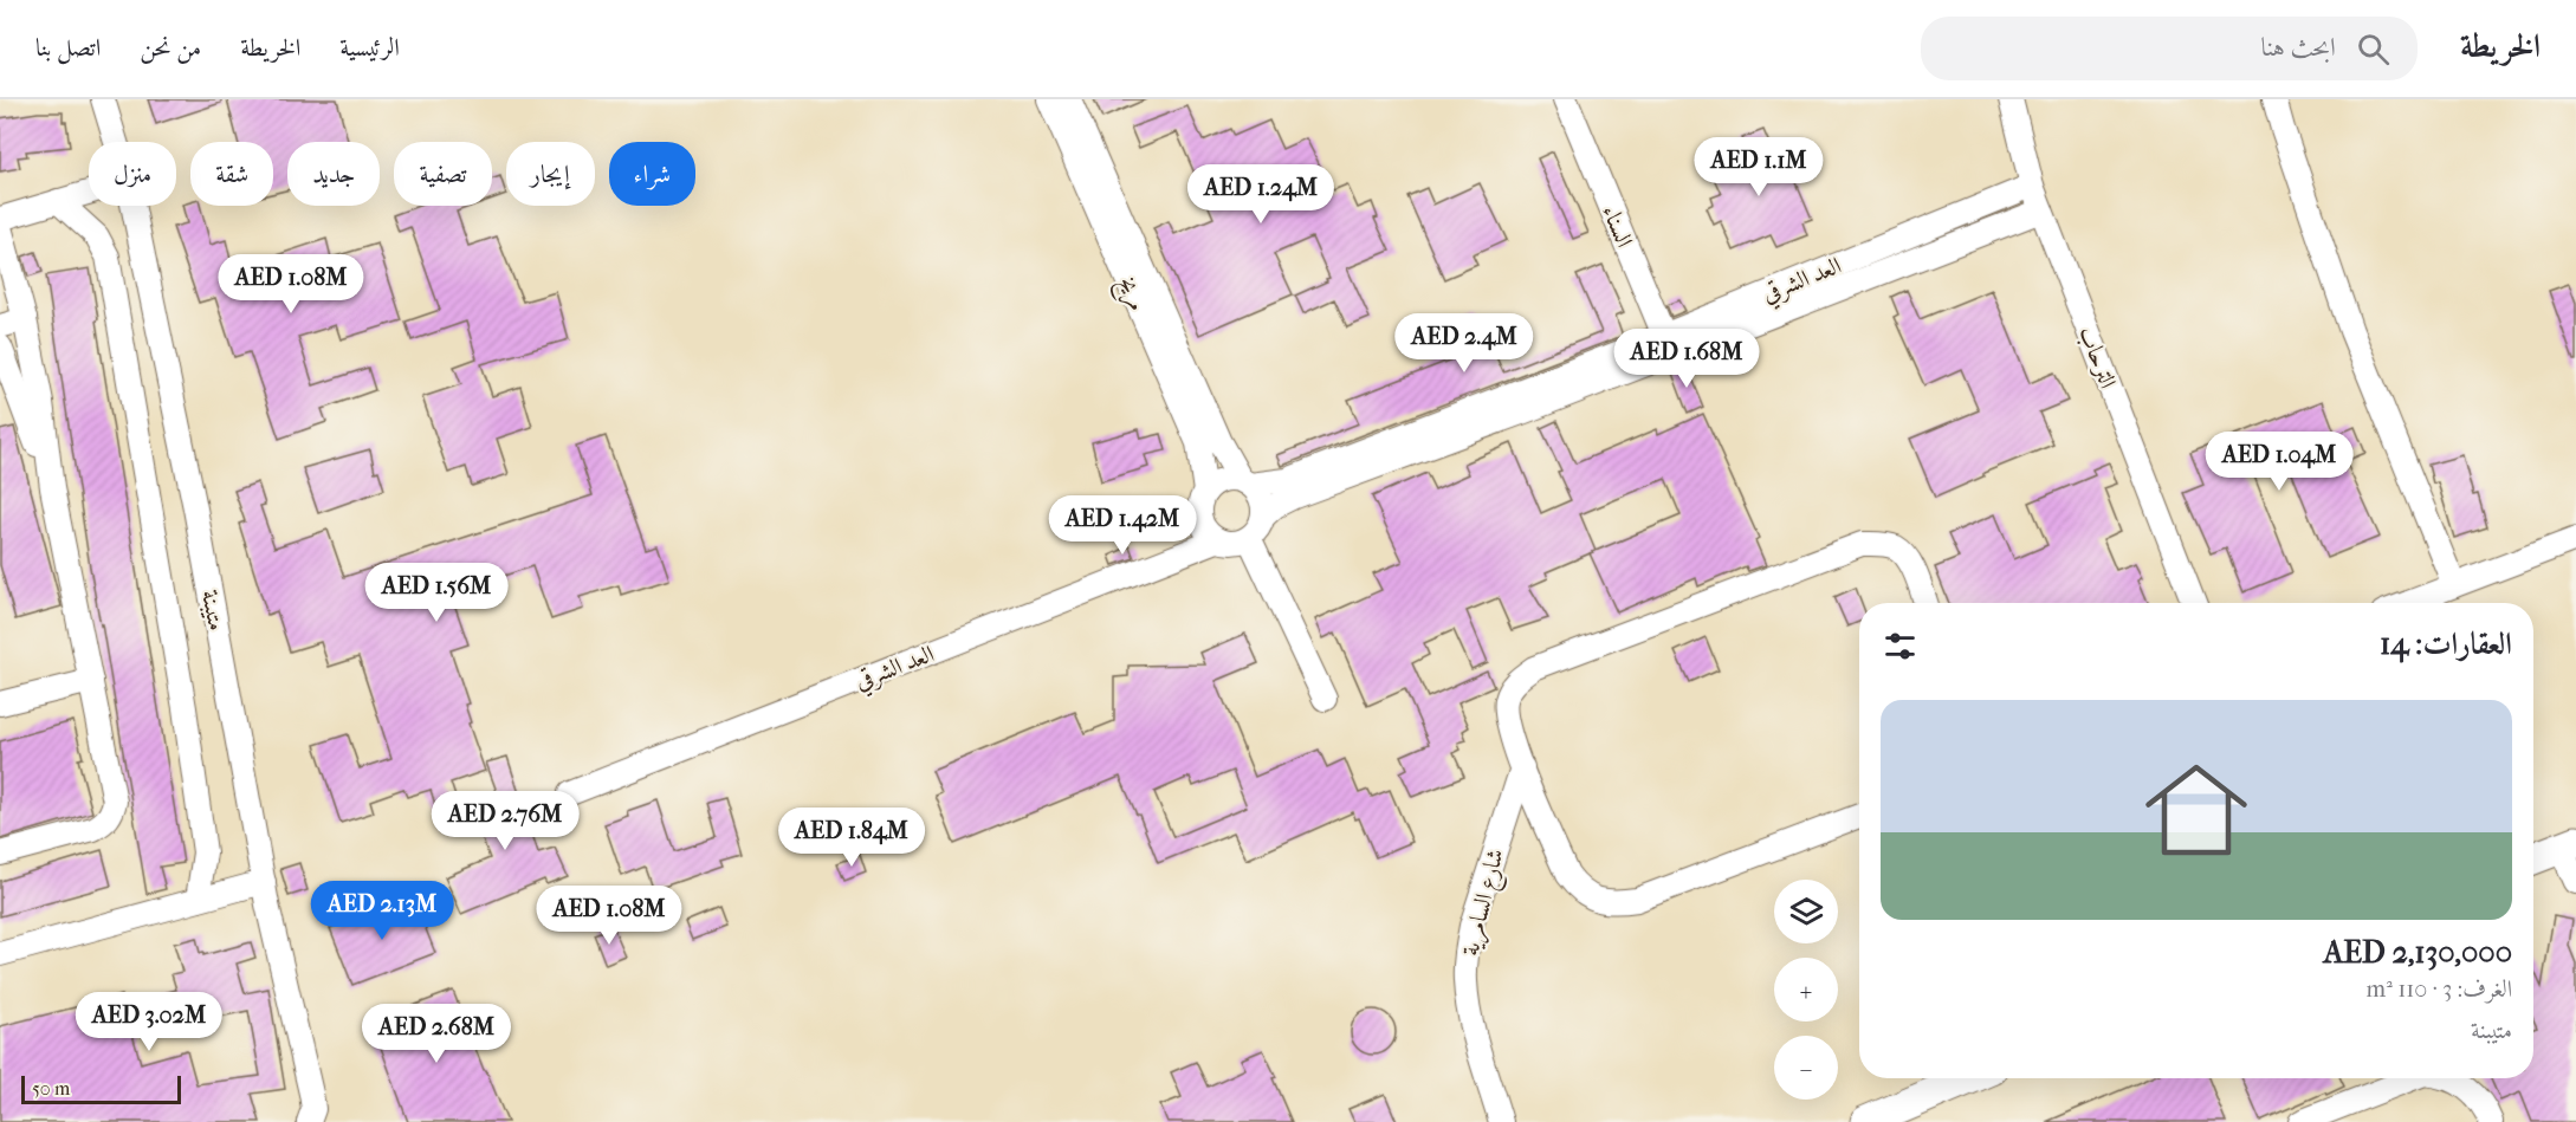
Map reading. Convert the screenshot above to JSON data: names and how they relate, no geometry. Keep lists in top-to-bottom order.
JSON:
{
  "streets": {
    "street": [
      "السناء",
      "العد الشرقي",
      "مريخ",
      "الترحاب",
      "متيبنة",
      "شارع السامرية"
    ]
  },
  "crossings": [
    ["السناء", "العد الشرقي"],
    ["العد الشرقي", "مريخ"],
    ["العد الشرقي", "الترحاب"]
  ],
  "scale_bar": "50 m",
  "page": {
    "header": "الخريطة",
    "search": "ابحث هنا",
    "nav": [
      "الرئيسية",
      "الخريطة",
      "من نحن",
      "اتصل بنا"
    ],
    "price": [
      "AED 1.1M",
      "AED 1.24M",
      "AED 1.08M",
      "AED 2.4M",
      "AED 1.68M",
      "AED 1.04M",
      "AED 1.42M",
      "AED 1.56M",
      "AED 2.76M",
      "AED 1.84M",
      "AED 2.13M",
      "AED 1.08M",
      "AED 3.02M",
      "AED 2.68M"
    ],
    "chip": [
      "شراء",
      "إيجار",
      "تصفية",
      "جديد",
      "شقة",
      "منزل"
    ],
    "heading": "العقارات: 14",
    "list": [
      {
        "name": "AED 2,130,000",
        "note": "الغرف: 3 · 110 m² · متيبنة"
      }
    ],
    "map_buttons": ["+", "−"],
    "scale": "50 m"
  }
}
